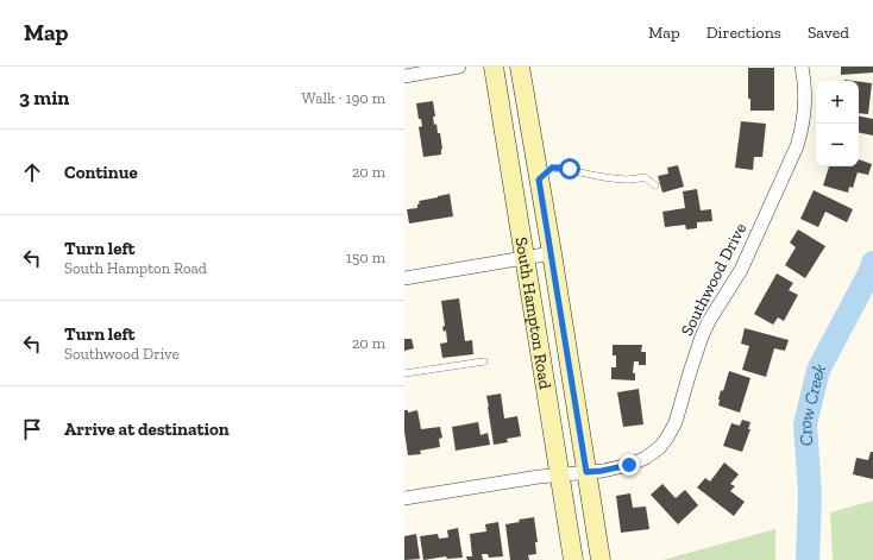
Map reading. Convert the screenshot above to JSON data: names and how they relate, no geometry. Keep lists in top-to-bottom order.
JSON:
{
  "streets": {
    "main road": ["South Hampton Road"],
    "street": ["Southwood Drive"]
  },
  "crossings": [
    ["Southwood Drive", "South Hampton Road"]
  ],
  "water": ["Crow Creek"],
  "page": {
    "header": "Map",
    "nav": ["Map", "Directions", "Saved"],
    "heading": ["3 min", "Walk · 190 m"],
    "map_buttons": ["+", "−"],
    "list": [
      ["Continue", "20 m"],
      ["Turn left", "South Hampton Road", "150 m"],
      ["Turn left", "Southwood Drive", "20 m"],
      "Arrive at destination"
    ]
  }
}
